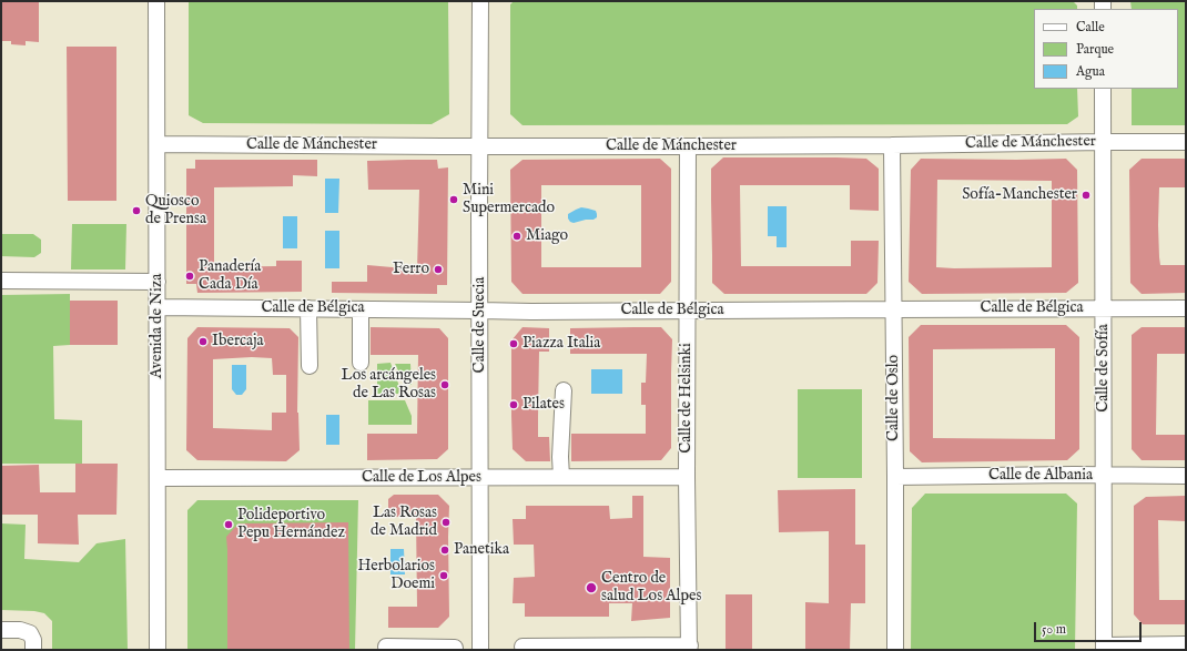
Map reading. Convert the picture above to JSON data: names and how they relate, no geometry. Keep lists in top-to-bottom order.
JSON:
{
  "streets": {
    "street": [
      "Calle de Mánchester",
      "Calle de Bélgica",
      "Calle de Suecia",
      "Avenida de Niza",
      "Calle de Sofía",
      "Calle de Helsinki",
      "Calle de Oslo",
      "Calle de Albania",
      "Calle de Los Alpes"
    ]
  },
  "crossings": [
    ["Calle de Mánchester", "Calle de Suecia"],
    ["Calle de Mánchester", "Avenida de Niza"],
    ["Calle de Mánchester", "Calle de Sofía"],
    ["Calle de Mánchester", "Calle de Helsinki"],
    ["Calle de Mánchester", "Calle de Oslo"],
    ["Calle de Bélgica", "Calle de Suecia"],
    ["Calle de Bélgica", "Avenida de Niza"],
    ["Calle de Bélgica", "Calle de Sofía"],
    ["Calle de Bélgica", "Calle de Helsinki"],
    ["Calle de Bélgica", "Calle de Oslo"],
    ["Calle de Suecia", "Calle de Los Alpes"],
    ["Avenida de Niza", "Calle de Los Alpes"],
    ["Calle de Sofía", "Calle de Albania"],
    ["Calle de Helsinki", "Calle de Los Alpes"],
    ["Calle de Oslo", "Calle de Albania"]
  ],
  "places": [
    "Sofía-Manchester",
    "Mini Supermercado",
    "Quiosco de Prensa",
    "Miago",
    "Ferro",
    "Panadería Cada Día",
    "Ibercaja",
    "Piazza Italia",
    "Los arcángeles de Las Rosas",
    "Pilates",
    "Las Rosas de Madrid",
    "Polideportivo Pepu Hernández",
    "Panetika",
    "Herbolarios Doemi",
    "Centro de salud Los Alpes"
  ],
  "legend": ["Calle", "Parque", "Agua"],
  "scale_bar": "50 m"
}
